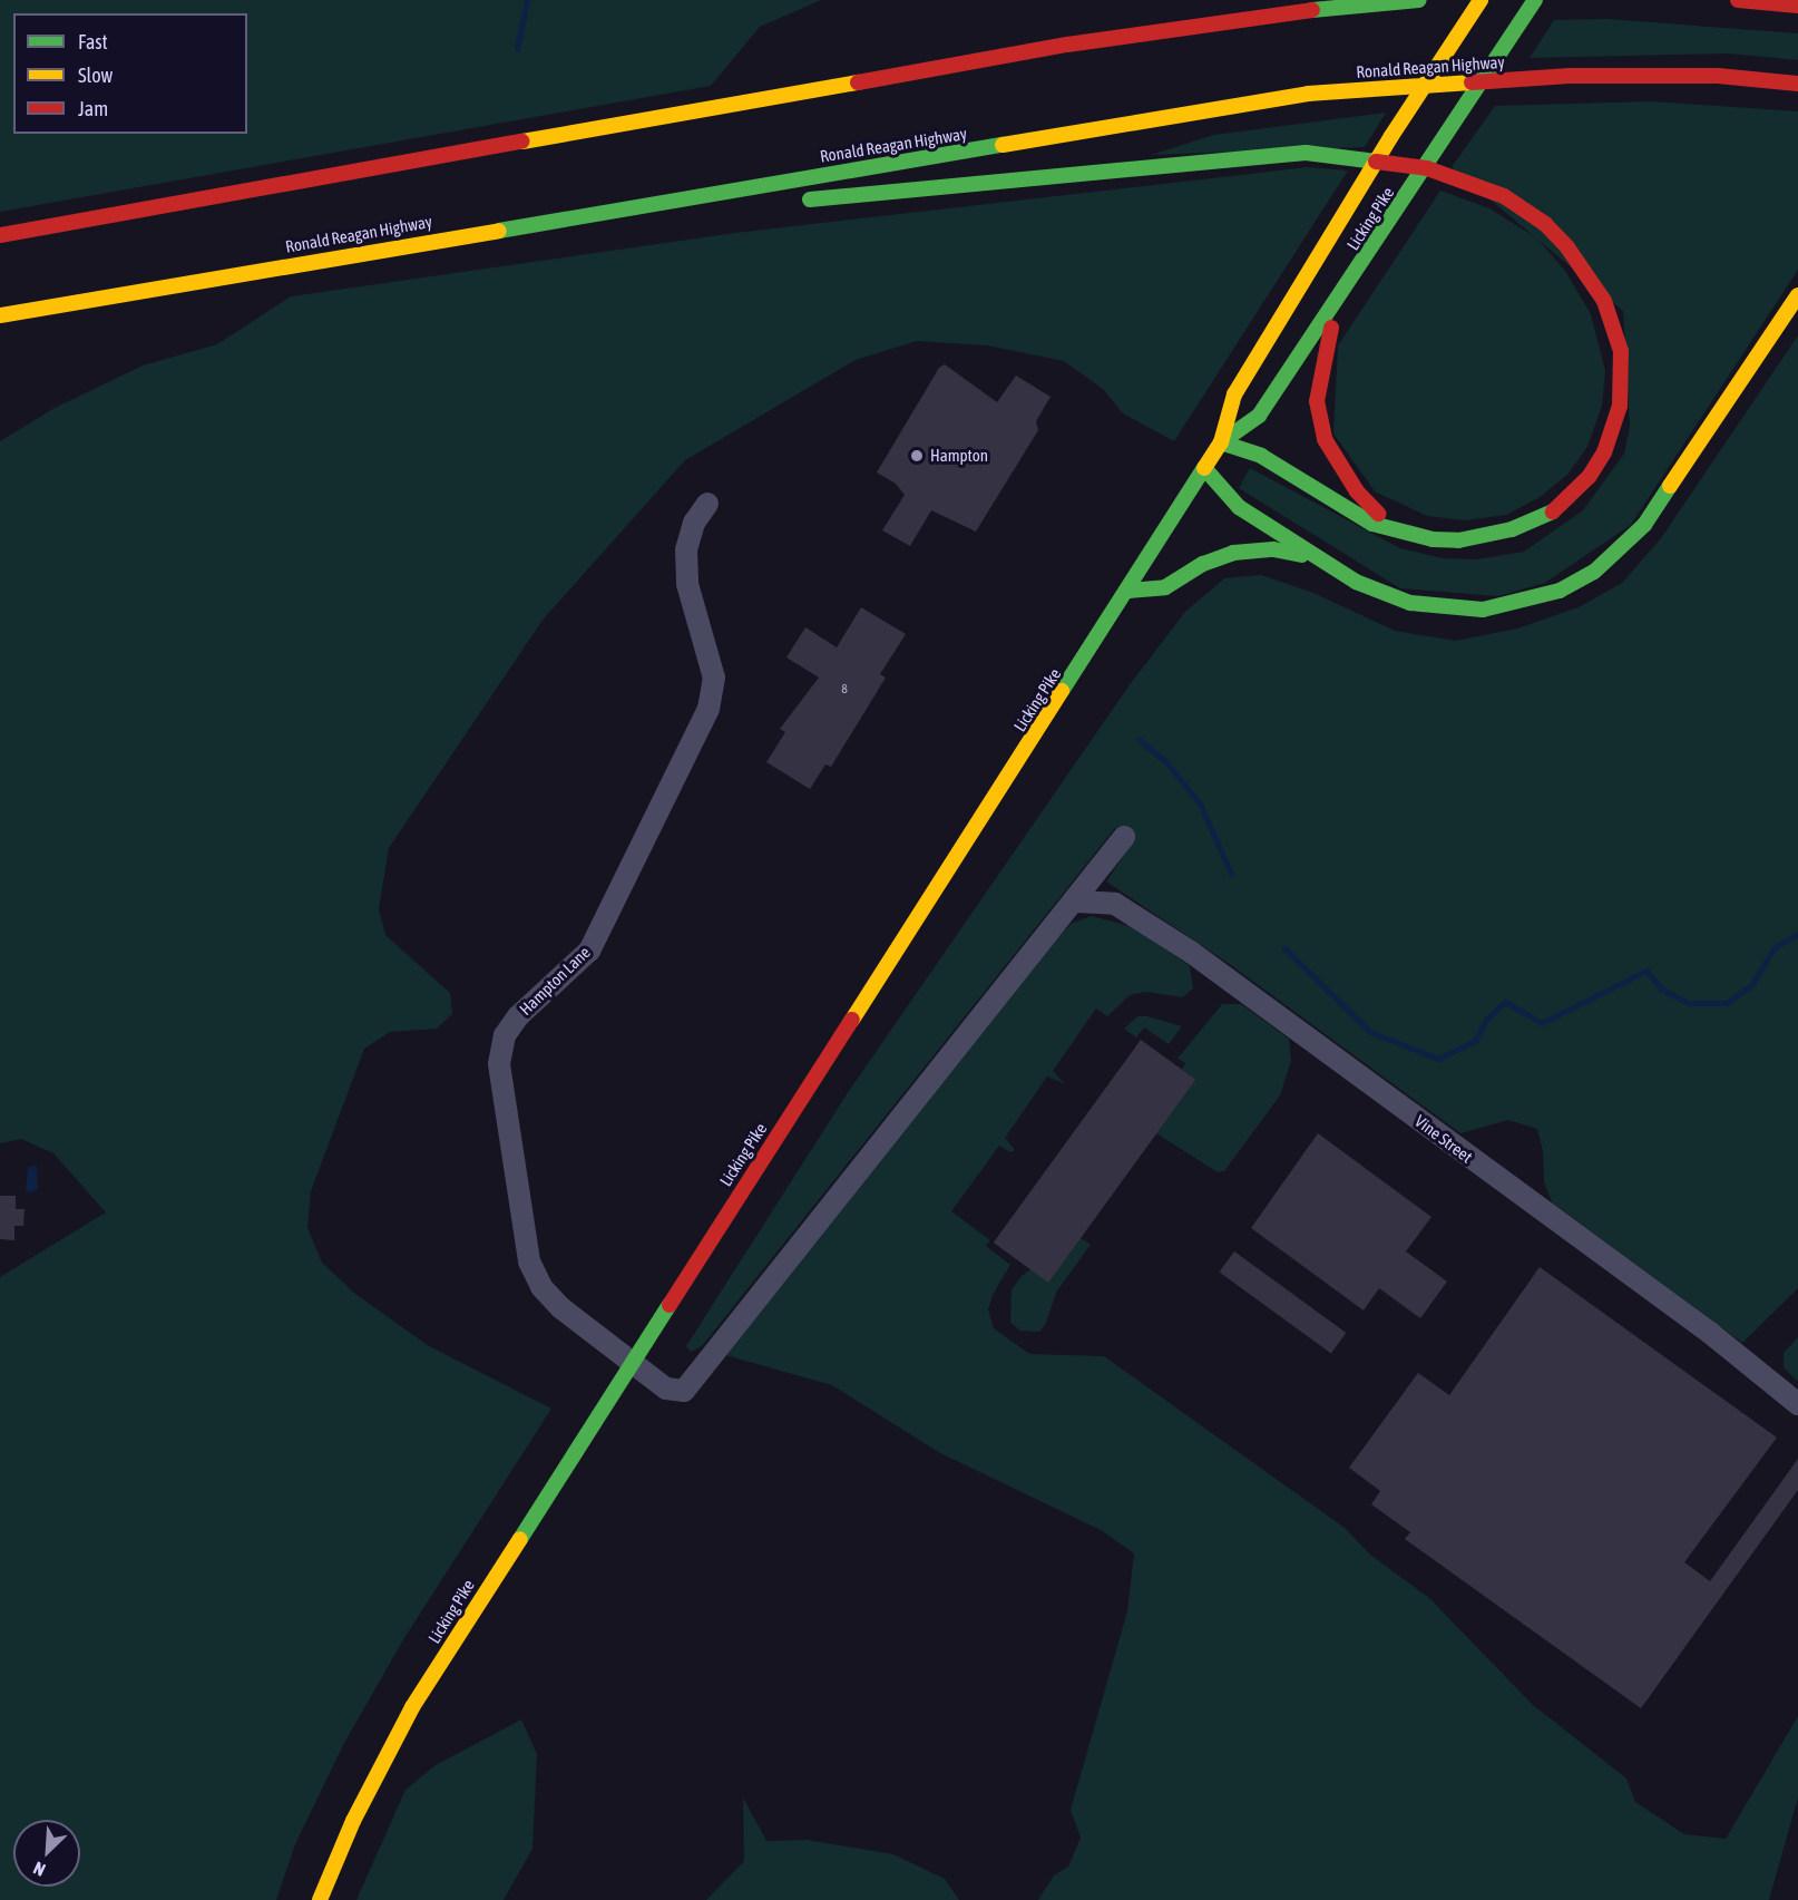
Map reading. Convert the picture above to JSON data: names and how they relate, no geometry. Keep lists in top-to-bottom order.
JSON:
{
  "streets": {
    "main road": ["Ronald Reagan Highway", "Licking Pike"],
    "street": ["Hampton Lane", "Vine Street"]
  },
  "crossings": [
    ["Licking Pike", "Hampton Lane"],
    ["Hampton Lane", "Vine Street"]
  ],
  "places": ["Hampton"],
  "house_numbers": ["8"],
  "legend": ["Fast", "Slow", "Jam"],
  "north": "bottom left"
}
